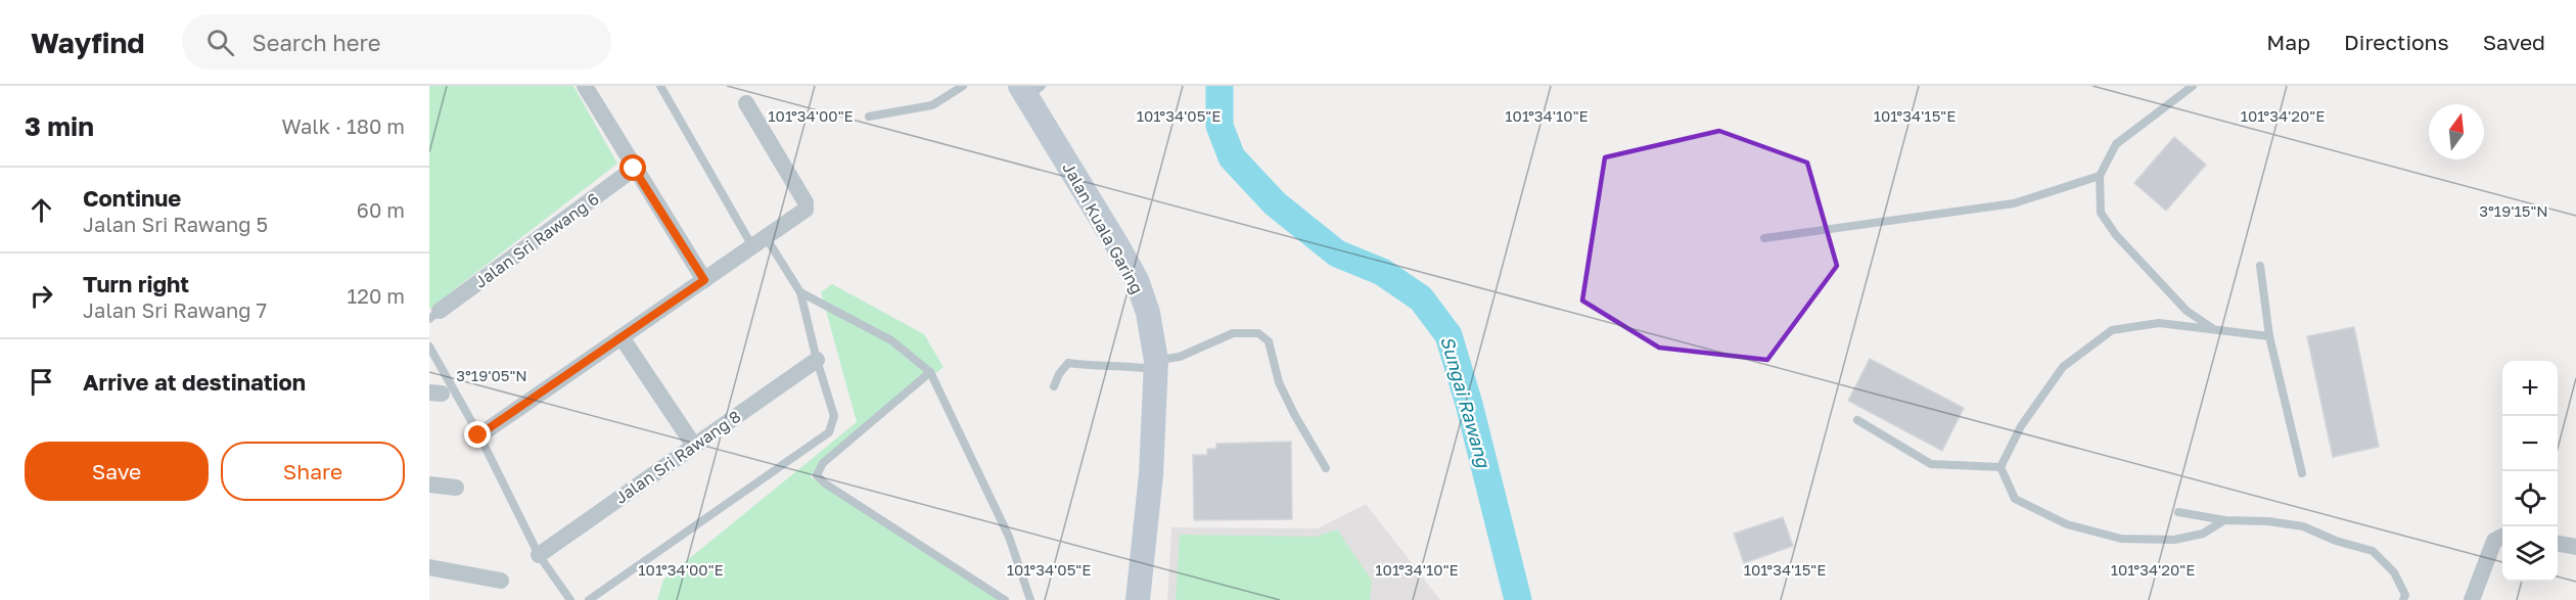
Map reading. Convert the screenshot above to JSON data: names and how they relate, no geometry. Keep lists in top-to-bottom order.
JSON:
{
  "streets": {
    "street": ["Jalan Kuala Garing", "Jalan Sri Rawang 6", "Jalan Sri Rawang 8"]
  },
  "water": ["Sungai Rawang"],
  "north": "top",
  "page": {
    "header": "Wayfind",
    "search": "Search here",
    "nav": ["Map", "Directions", "Saved"],
    "heading": ["3 min", "Walk · 180 m"],
    "list": [
      ["Continue", "Jalan Sri Rawang 5", "60 m"],
      ["Turn right", "Jalan Sri Rawang 7", "120 m"],
      "Arrive at destination"
    ],
    "map_buttons": ["+", "−"],
    "buttons": ["Save", "Share"]
  },
  "coordinates": [
    "101°34'00\"E",
    "101°34'05\"E",
    "101°34'10\"E",
    "101°34'15\"E",
    "101°34'20\"E",
    "3°19'15\"N",
    "3°19'05\"N"
  ]
}
